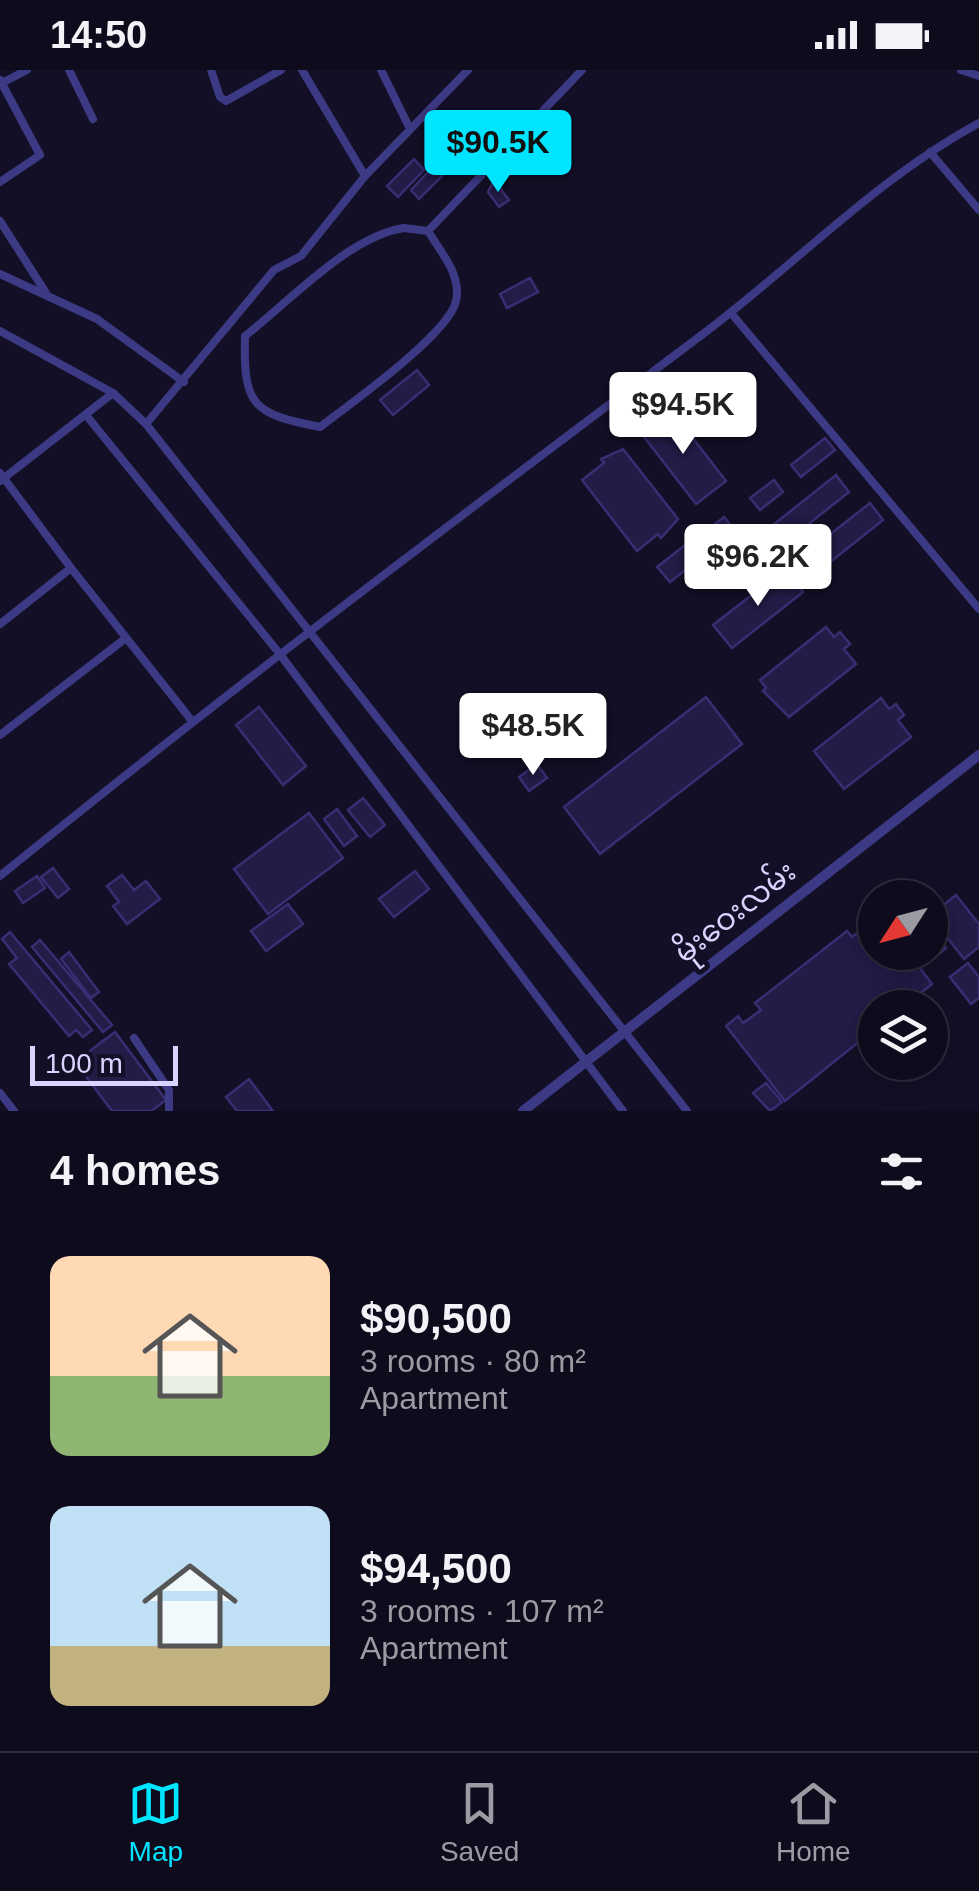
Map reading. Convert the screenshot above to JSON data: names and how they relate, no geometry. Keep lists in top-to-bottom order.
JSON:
{
  "streets": {
    "street": ["မိုးဝေးလမ်း"]
  },
  "scale_bar": "100 m",
  "north": "bottom left",
  "page": {
    "status": "14:50",
    "price": [
      "$90.5K",
      "$94.5K",
      "$96.2K",
      "$48.5K"
    ],
    "scale": "100 m",
    "heading": "4 homes",
    "list": [
      {
        "name": "$90,500",
        "note": "3 rooms · 80 m² · Apartment"
      },
      {
        "name": "$94,500",
        "note": "3 rooms · 107 m² · Apartment"
      }
    ],
    "tabs": ["Map", "Saved", "Home"]
  }
}
